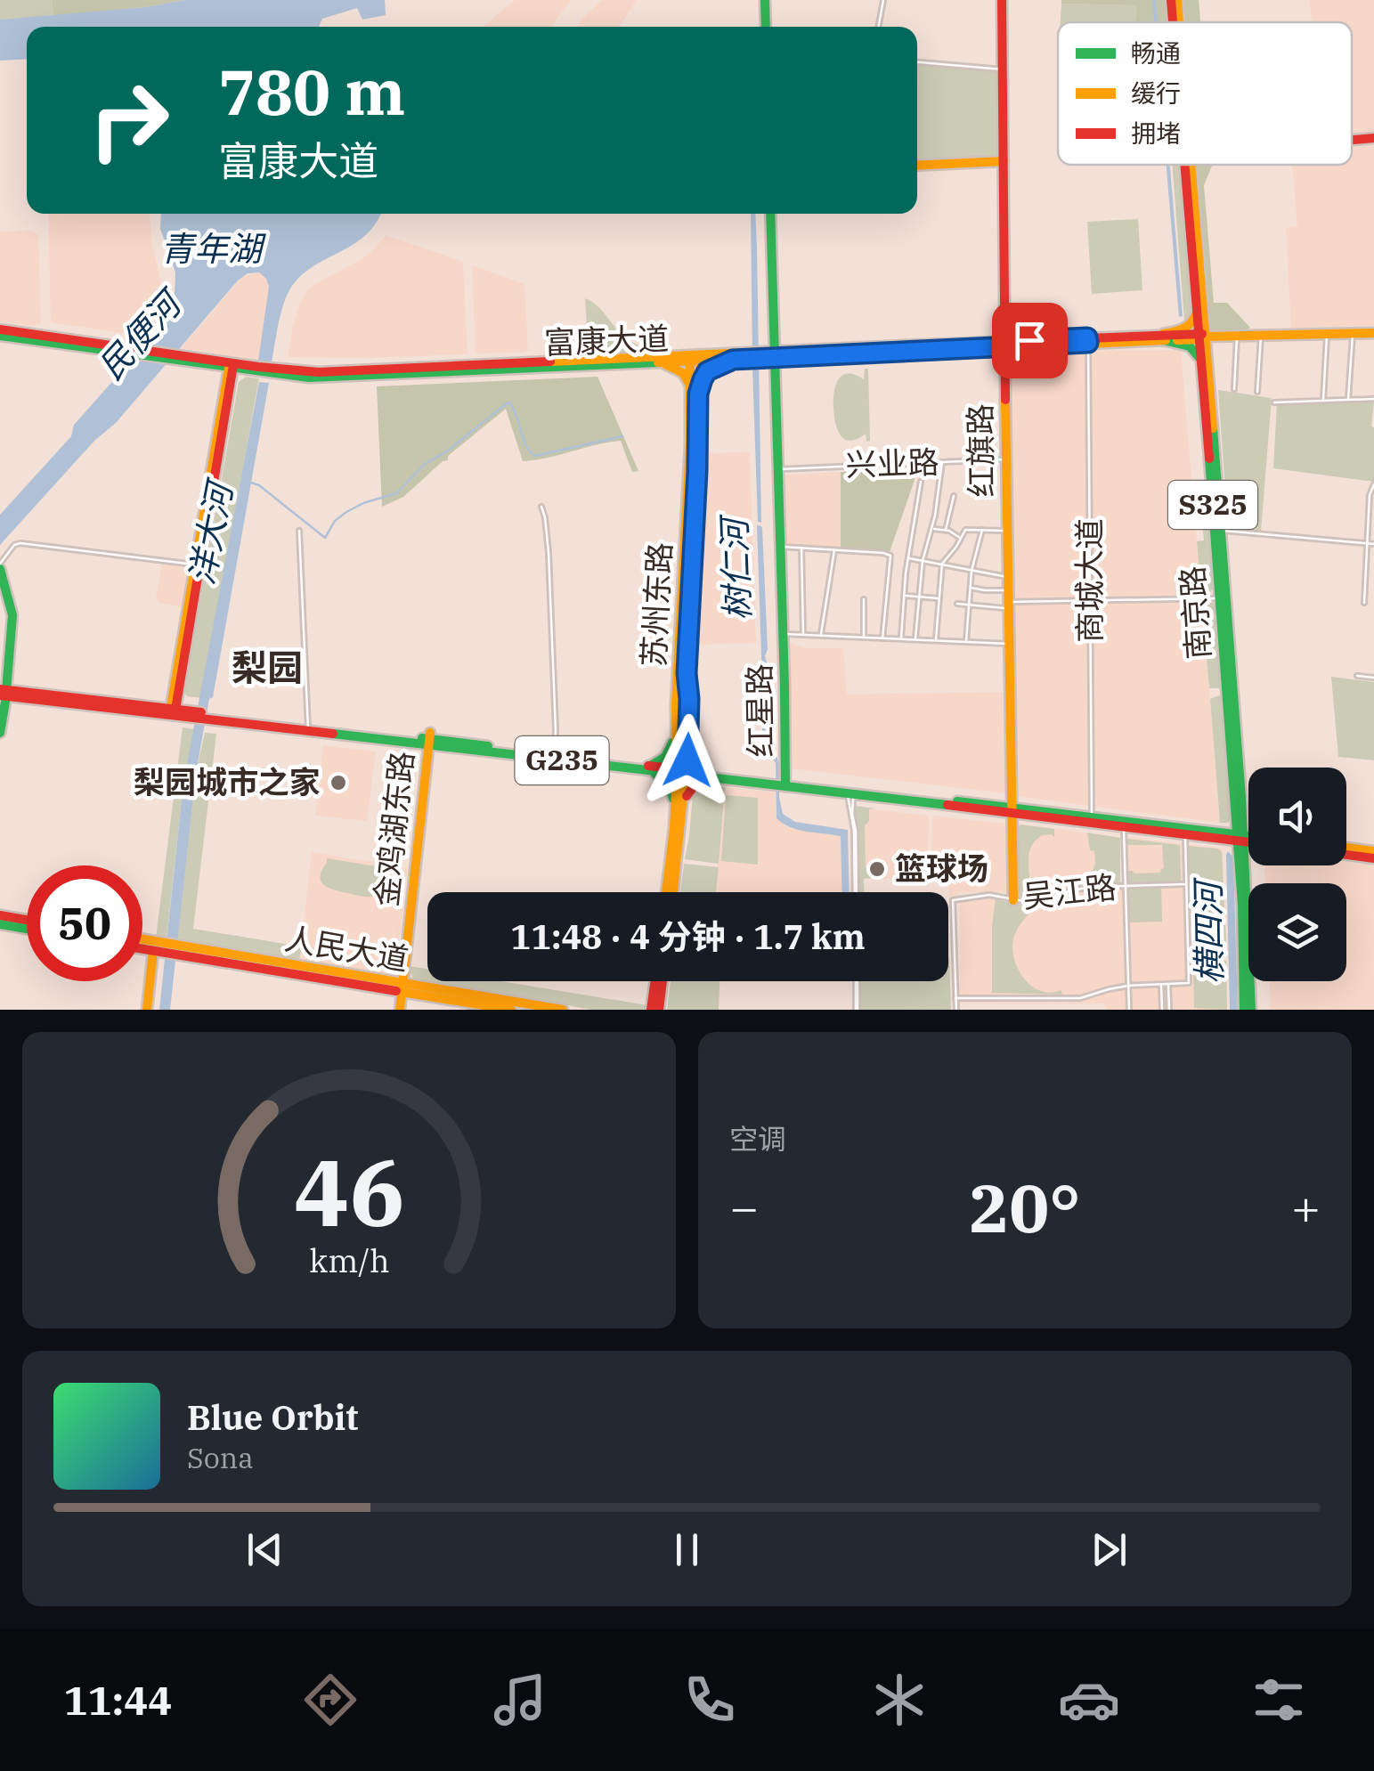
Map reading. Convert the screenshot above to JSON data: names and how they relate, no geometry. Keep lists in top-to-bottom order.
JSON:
{
  "streets": {
    "main road": [
      "富康大道",
      "红旗路",
      "S325",
      "苏州东路",
      "南京路",
      "红星路",
      "G235",
      "金鸡湖东路",
      "人民大道"
    ],
    "street": ["兴业路", "商城大道", "吴江路"]
  },
  "crossings": [
    ["富康大道", "红旗路"],
    ["富康大道", "商城大道"],
    ["富康大道", "苏州东路"],
    ["富康大道", "南京路"],
    ["富康大道", "红星路"],
    ["红旗路", "兴业路"],
    ["红旗路", "G235"],
    ["红旗路", "吴江路"],
    ["兴业路", "红星路"],
    ["商城大道", "G235"],
    ["苏州东路", "G235"],
    ["南京路", "G235"],
    ["红星路", "G235"],
    ["G235", "金鸡湖东路"],
    ["金鸡湖东路", "人民大道"]
  ],
  "districts": ["梨园"],
  "water": [
    "青年湖",
    "民便河",
    "洋大河",
    "树仁河",
    "横四河"
  ],
  "places": ["梨园城市之家", "篮球场"],
  "legend": ["畅通", "缓行", "拥堵"],
  "page": {
    "turn": ["780 m", "富康大道"],
    "limit": "50",
    "trip": "11:48 · 4 分钟 · 1.7 km",
    "tile": "空调",
    "heat": ["−", "20°", "+"],
    "song": ["Blue Orbit", "Sona"],
    "tabs": "11:44",
    "gauge": ["46", "km/h"]
  }
}
